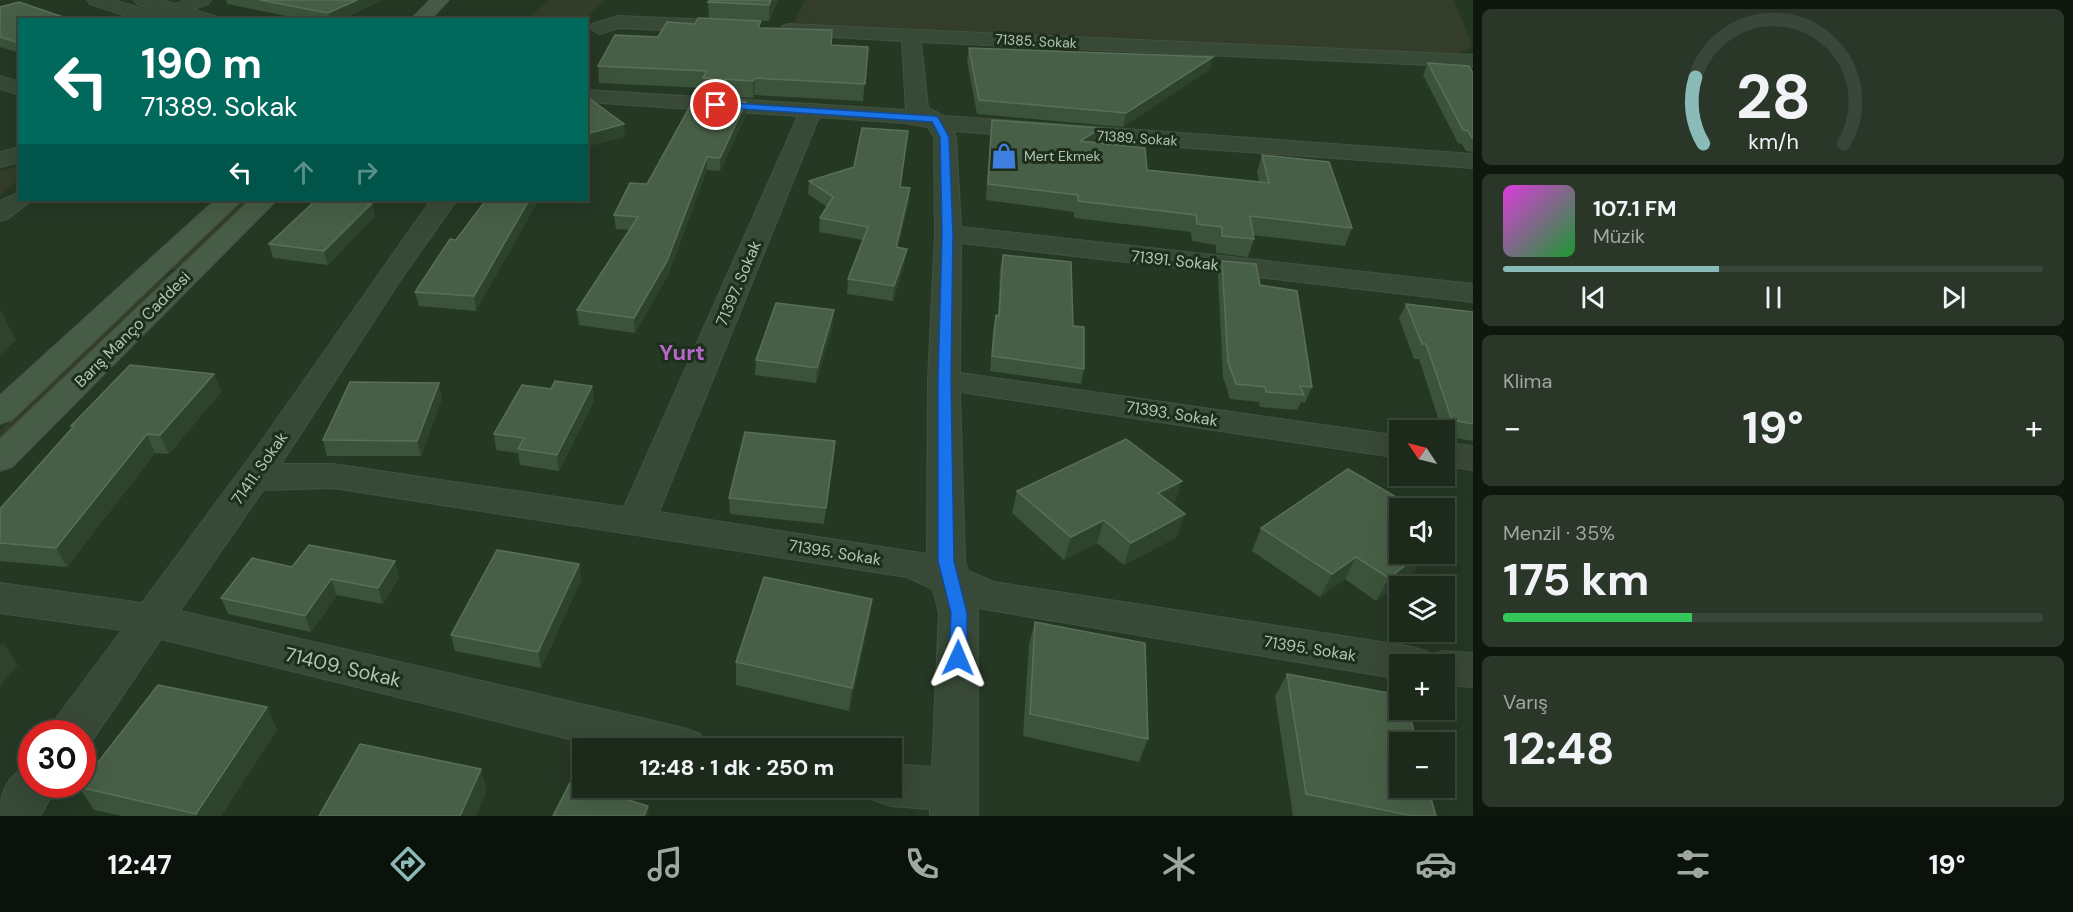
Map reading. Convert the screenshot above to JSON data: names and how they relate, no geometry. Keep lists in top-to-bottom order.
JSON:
{
  "streets": {
    "main road": ["Barış Manço Caddesi"],
    "street": [
      "71385. Sokak",
      "71389. Sokak",
      "71391. Sokak",
      "71397. Sokak",
      "71393. Sokak",
      "71411. Sokak",
      "71395. Sokak",
      "71409. Sokak"
    ]
  },
  "crossings": [
    ["71389. Sokak", "71397. Sokak"],
    ["71397. Sokak", "71395. Sokak"],
    ["71411. Sokak", "71395. Sokak"],
    ["71411. Sokak", "71409. Sokak"]
  ],
  "districts": ["Yurt"],
  "places": {
    "shop": ["Mert Ekmek"]
  },
  "north": "top left",
  "page": {
    "turn": ["190 m", "71389. Sokak"],
    "song": ["107.1 FM", "Müzik"],
    "tile": [
      "Klima",
      ["Menzil · 35%", "175 km"],
      ["Varış", "12:48"]
    ],
    "heat": ["−", "19°", "+"],
    "map_buttons": ["+", "−"],
    "limit": "30",
    "trip": "12:48 · 1 dk · 250 m",
    "tabs": ["12:47", "19°"],
    "gauge": ["28", "km/h"]
  }
}
